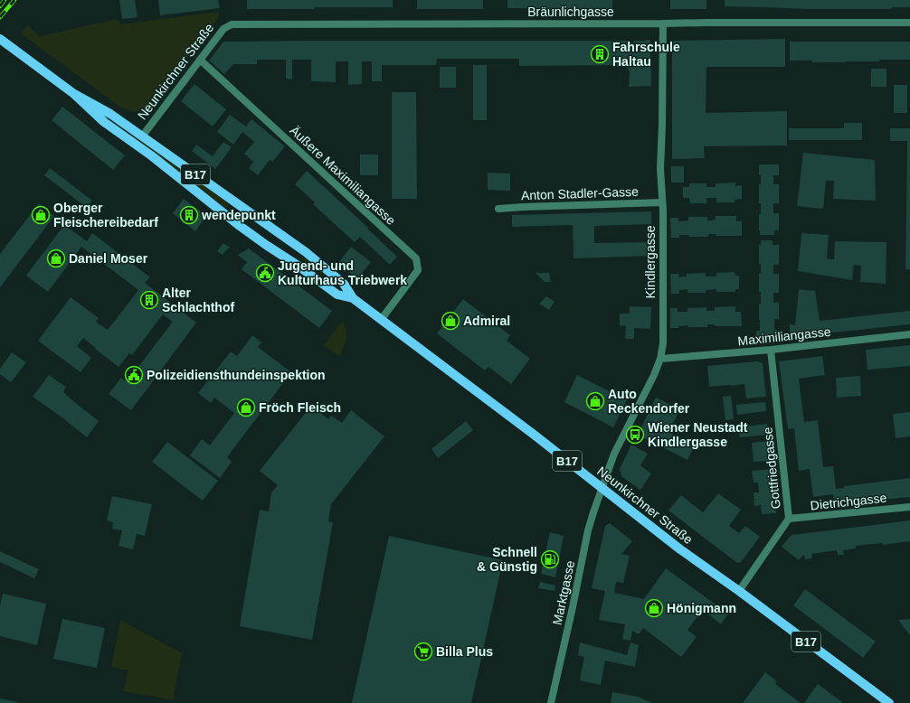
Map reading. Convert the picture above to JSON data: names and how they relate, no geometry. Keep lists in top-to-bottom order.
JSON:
{
  "streets": {
    "main road": ["Neunkirchner Straße", "B17"],
    "street": [
      "Bräunlichgasse",
      "Äußere Maximiliangasse",
      "Anton Stadler-Gasse",
      "Kindlergasse",
      "Maximiliangasse",
      "Gottfriedgasse",
      "Dietrichgasse",
      "Marktgasse"
    ]
  },
  "crossings": [
    ["Bräunlichgasse", "Neunkirchner Straße"],
    ["Bräunlichgasse", "Kindlergasse"],
    ["Neunkirchner Straße", "Äußere Maximiliangasse"],
    ["Neunkirchner Straße", "Kindlergasse"],
    ["Neunkirchner Straße", "Gottfriedgasse"],
    ["Neunkirchner Straße", "Marktgasse"],
    ["Anton Stadler-Gasse", "Kindlergasse"],
    ["Kindlergasse", "Maximiliangasse"],
    ["Kindlergasse", "Marktgasse"],
    ["Maximiliangasse", "Gottfriedgasse"],
    ["Gottfriedgasse", "Dietrichgasse"]
  ],
  "places": {
    "building": ["Fahrschule Haltau", "wendepunkt", "Alter Schlachthof"],
    "shop": [
      "Oberger Fleischereibedarf",
      "Daniel Moser",
      "Admiral",
      "Auto Reckendorfer",
      "Fröch Fleisch",
      "Hönigmann"
    ],
    "public building": ["Jugend- und Kulturhaus Triebwerk", "Polizeidiensthundeinspektion"],
    "bus stop": ["Wiener Neustadt Kindlergasse"],
    "fuel station": ["Schnell & Günstig"],
    "supermarket": ["Billa Plus"]
  }
}
